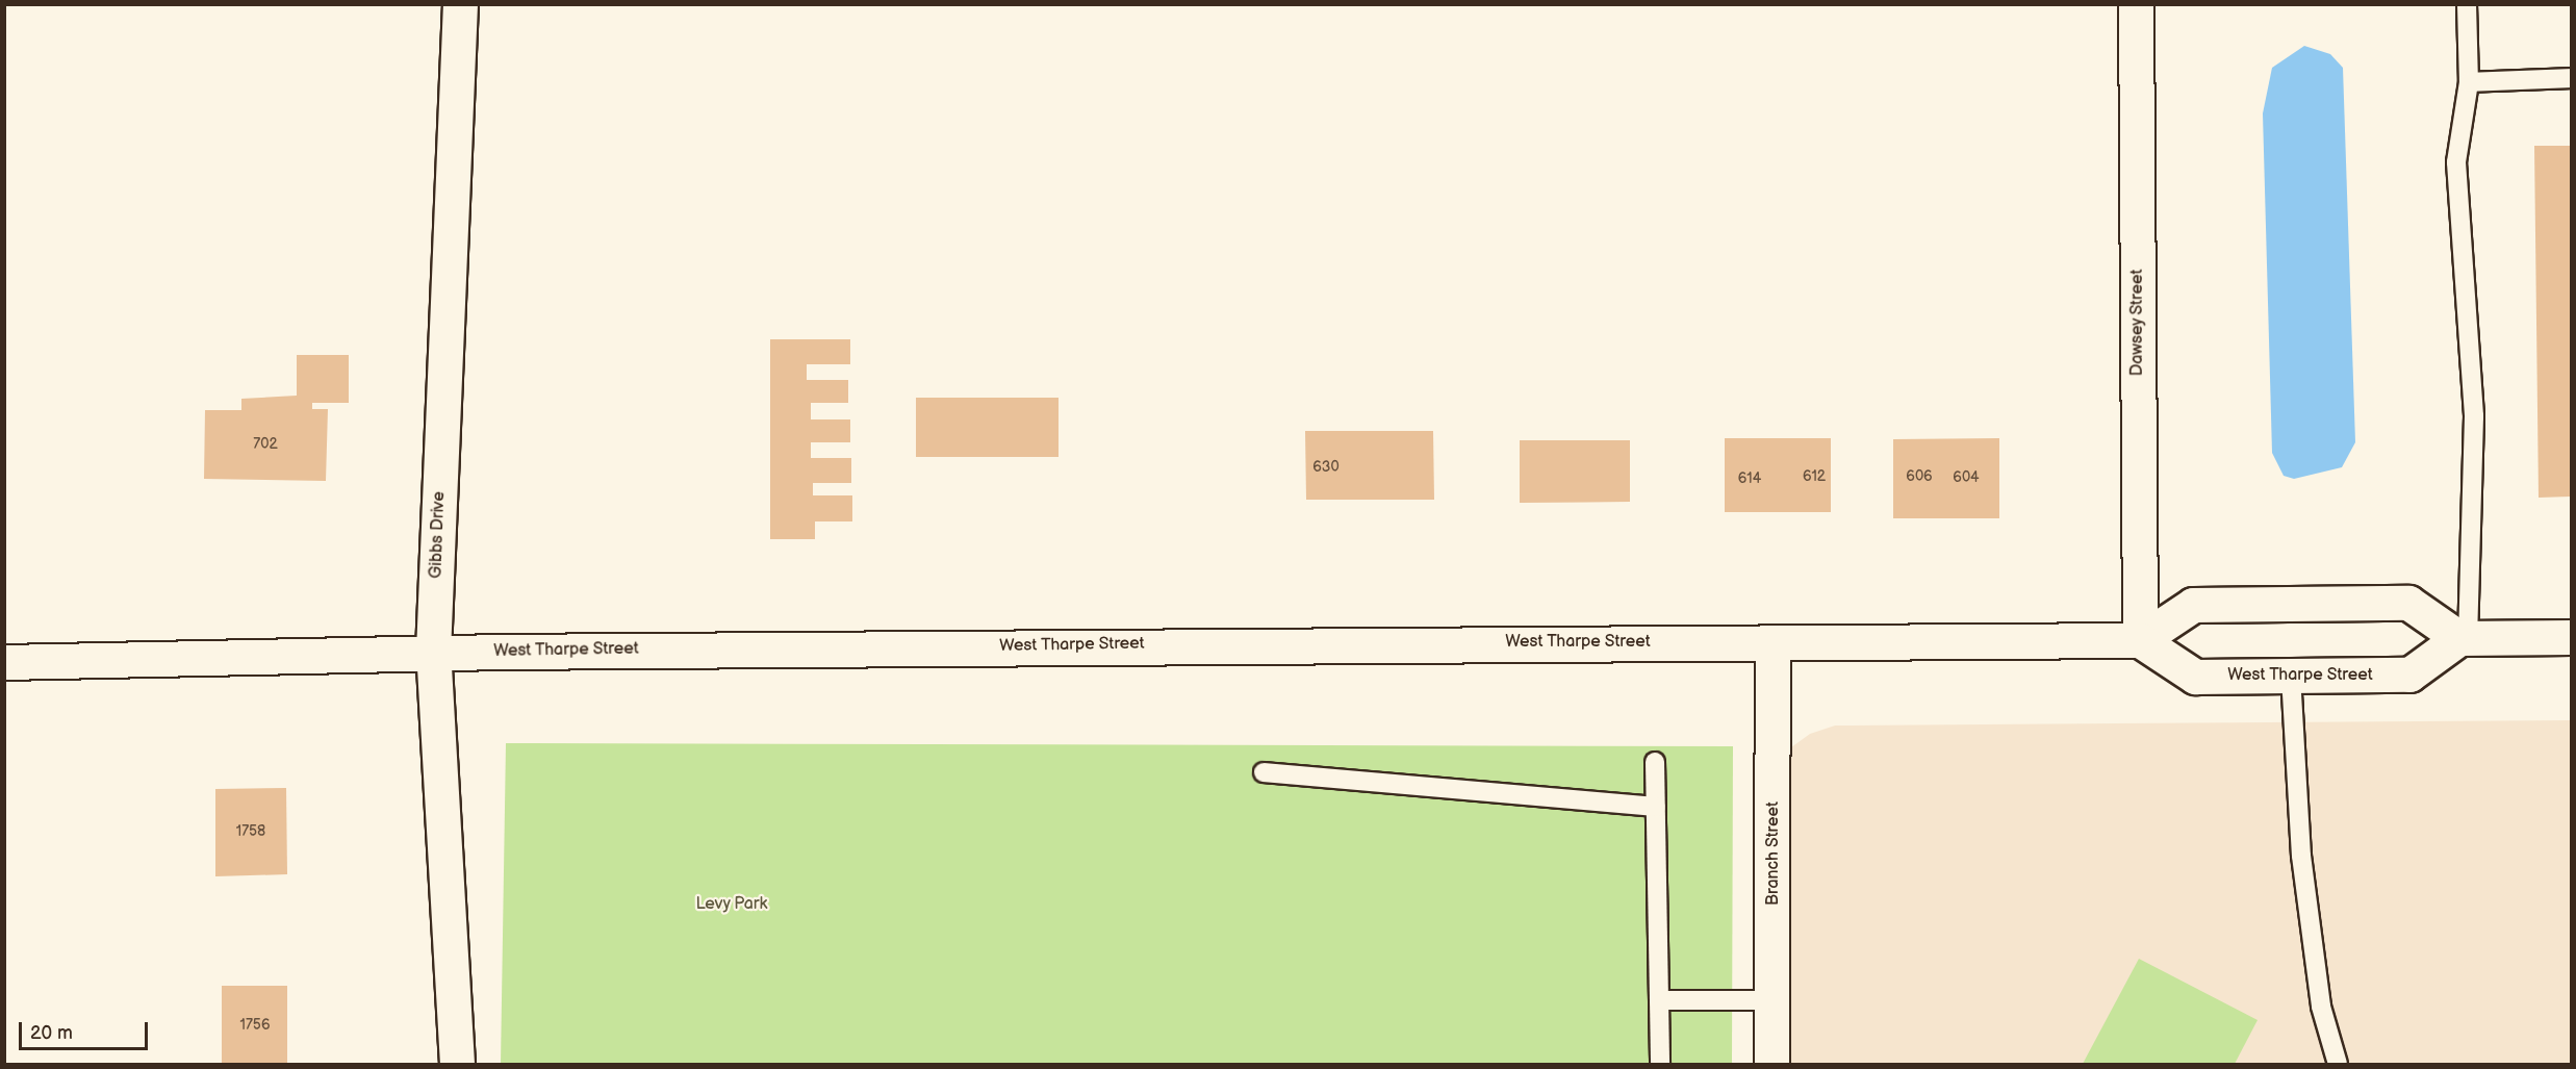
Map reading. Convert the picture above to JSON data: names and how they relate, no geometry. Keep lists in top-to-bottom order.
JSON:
{
  "streets": {
    "main road": [
      "Dawsey Street",
      "Gibbs Drive",
      "West Tharpe Street",
      "Branch Street"
    ]
  },
  "crossings": [
    ["Dawsey Street", "West Tharpe Street"],
    ["Gibbs Drive", "West Tharpe Street"],
    ["West Tharpe Street", "Branch Street"]
  ],
  "parks": ["Levy Park"],
  "house_numbers": [
    "702",
    "630",
    "612",
    "606",
    "604",
    "614",
    "1758",
    "1756"
  ],
  "scale_bar": "20 m"
}
